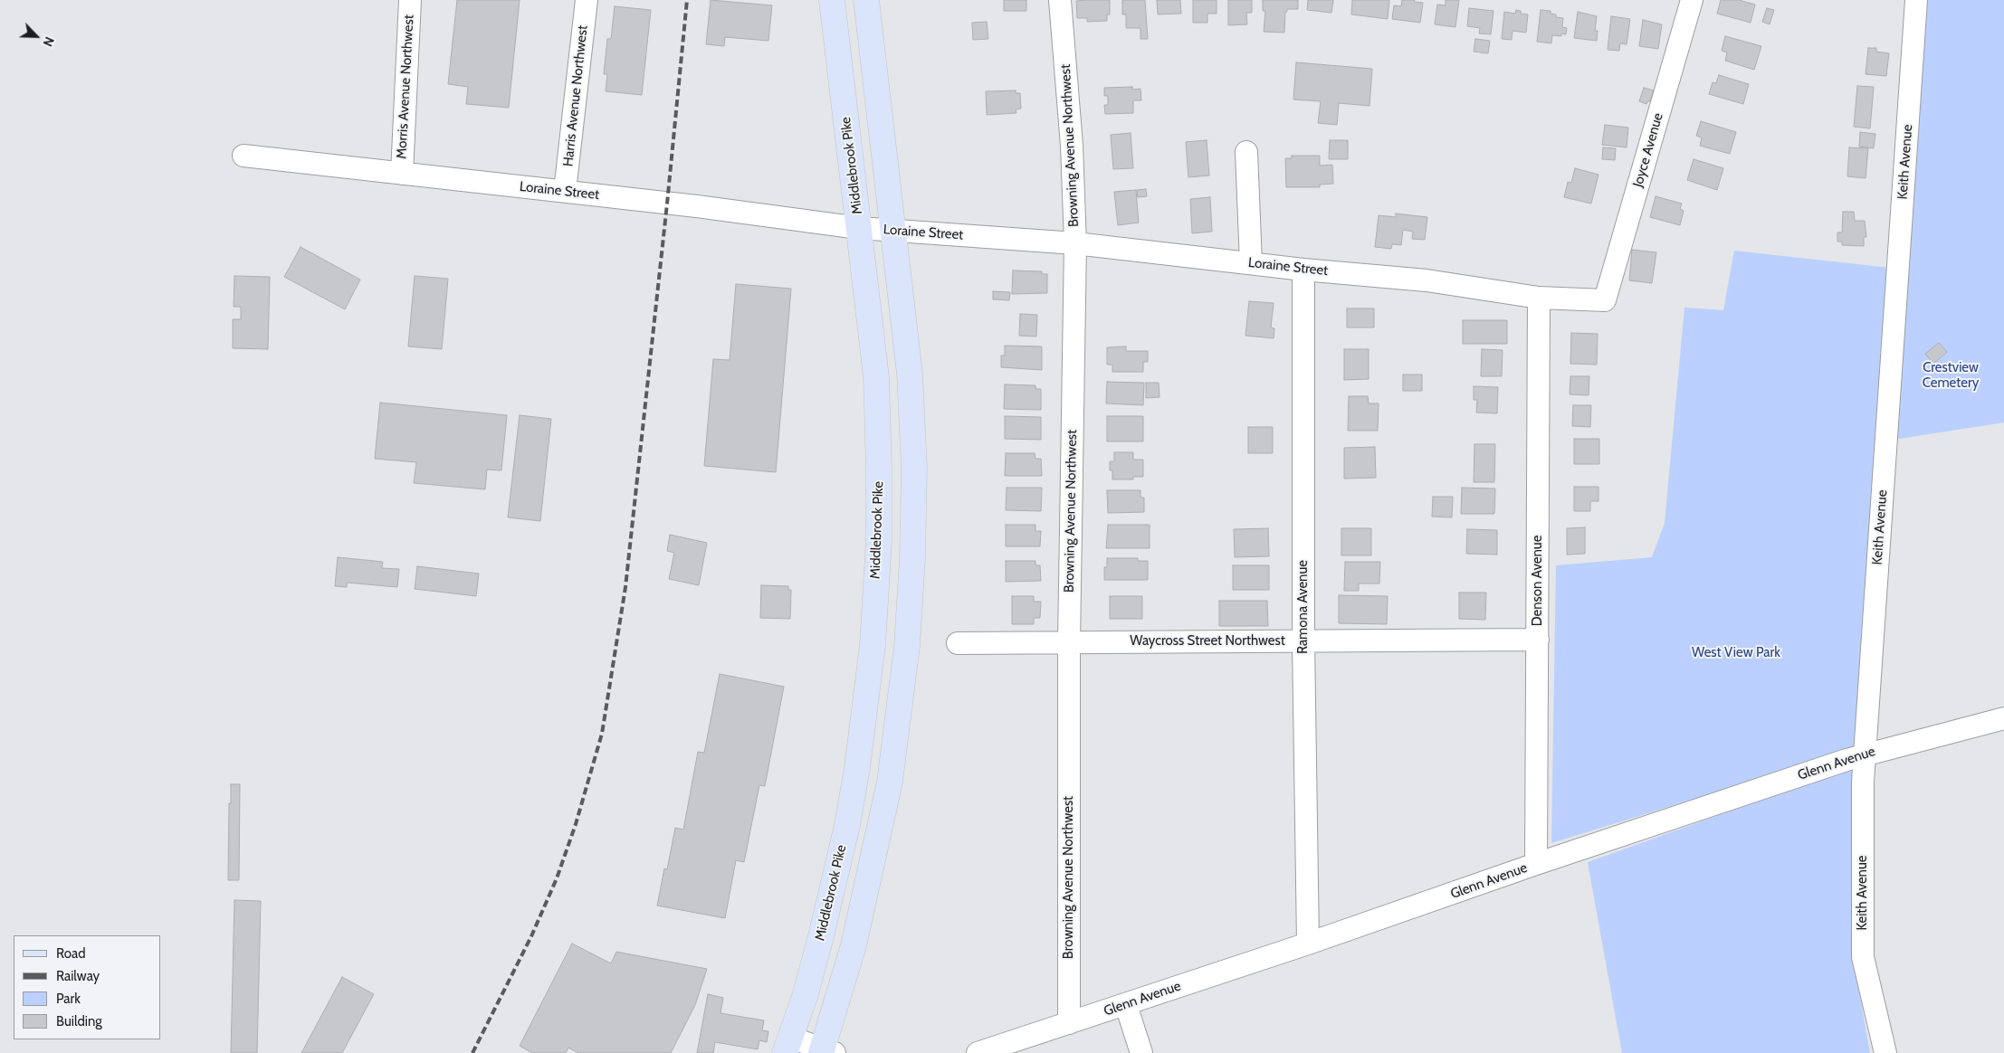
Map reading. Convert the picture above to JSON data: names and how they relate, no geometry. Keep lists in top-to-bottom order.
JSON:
{
  "streets": {
    "main road": ["Middlebrook Pike"],
    "street": [
      "Morris Avenue Northwest",
      "Harris Avenue Northwest",
      "Browning Avenue Northwest",
      "Joyce Avenue",
      "Keith Avenue",
      "Loraine Street",
      "Denson Avenue",
      "Ramona Avenue",
      "Waycross Street Northwest",
      "Glenn Avenue"
    ]
  },
  "crossings": [
    ["Morris Avenue Northwest", "Loraine Street"],
    ["Harris Avenue Northwest", "Loraine Street"],
    ["Browning Avenue Northwest", "Loraine Street"],
    ["Browning Avenue Northwest", "Waycross Street Northwest"],
    ["Browning Avenue Northwest", "Glenn Avenue"],
    ["Joyce Avenue", "Loraine Street"],
    ["Keith Avenue", "Glenn Avenue"],
    ["Middlebrook Pike", "Loraine Street"],
    ["Loraine Street", "Denson Avenue"],
    ["Loraine Street", "Ramona Avenue"],
    ["Denson Avenue", "Waycross Street Northwest"],
    ["Denson Avenue", "Glenn Avenue"],
    ["Ramona Avenue", "Waycross Street Northwest"],
    ["Ramona Avenue", "Glenn Avenue"]
  ],
  "parks": ["Crestview Cemetery", "West View Park"],
  "legend": [
    "Road",
    "Railway",
    "Park",
    "Building"
  ],
  "north": "bottom right"
}
